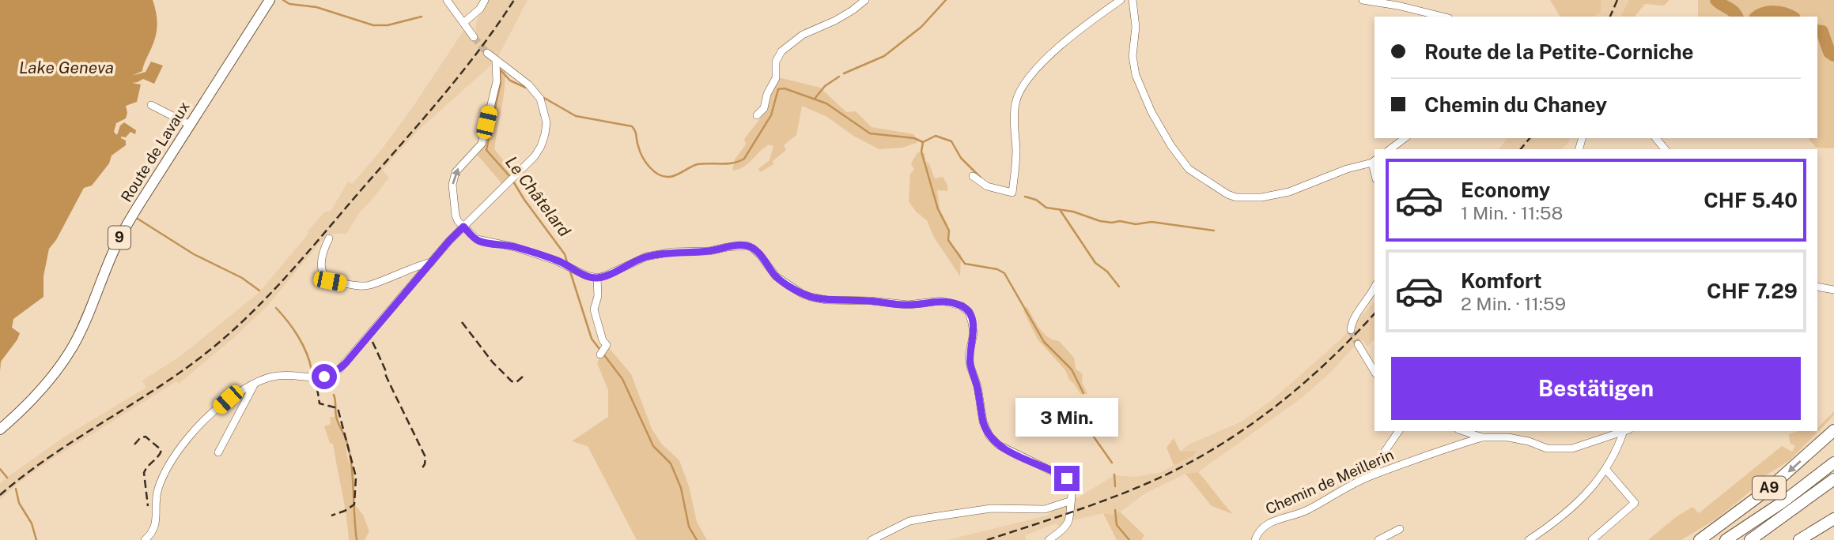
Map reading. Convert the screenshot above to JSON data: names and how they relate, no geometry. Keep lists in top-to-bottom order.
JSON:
{
  "streets": {
    "highway": ["A9"],
    "main road": ["Route de Lavaux", "9"],
    "street": ["Chemin de Meillerin"]
  },
  "water": ["Lake Geneva", "Le Châtelard"],
  "page": {
    "banner": ["Route de la Petite-Corniche", "Chemin du Chaney"],
    "list": [
      {
        "name": "Economy",
        "note": "1 Min. · 11:58",
        "value": "CHF 5.40"
      },
      {
        "name": "Komfort",
        "note": "2 Min. · 11:59",
        "value": "CHF 7.29"
      }
    ],
    "buttons": "Bestätigen",
    "bubble": "3 Min."
  }
}
